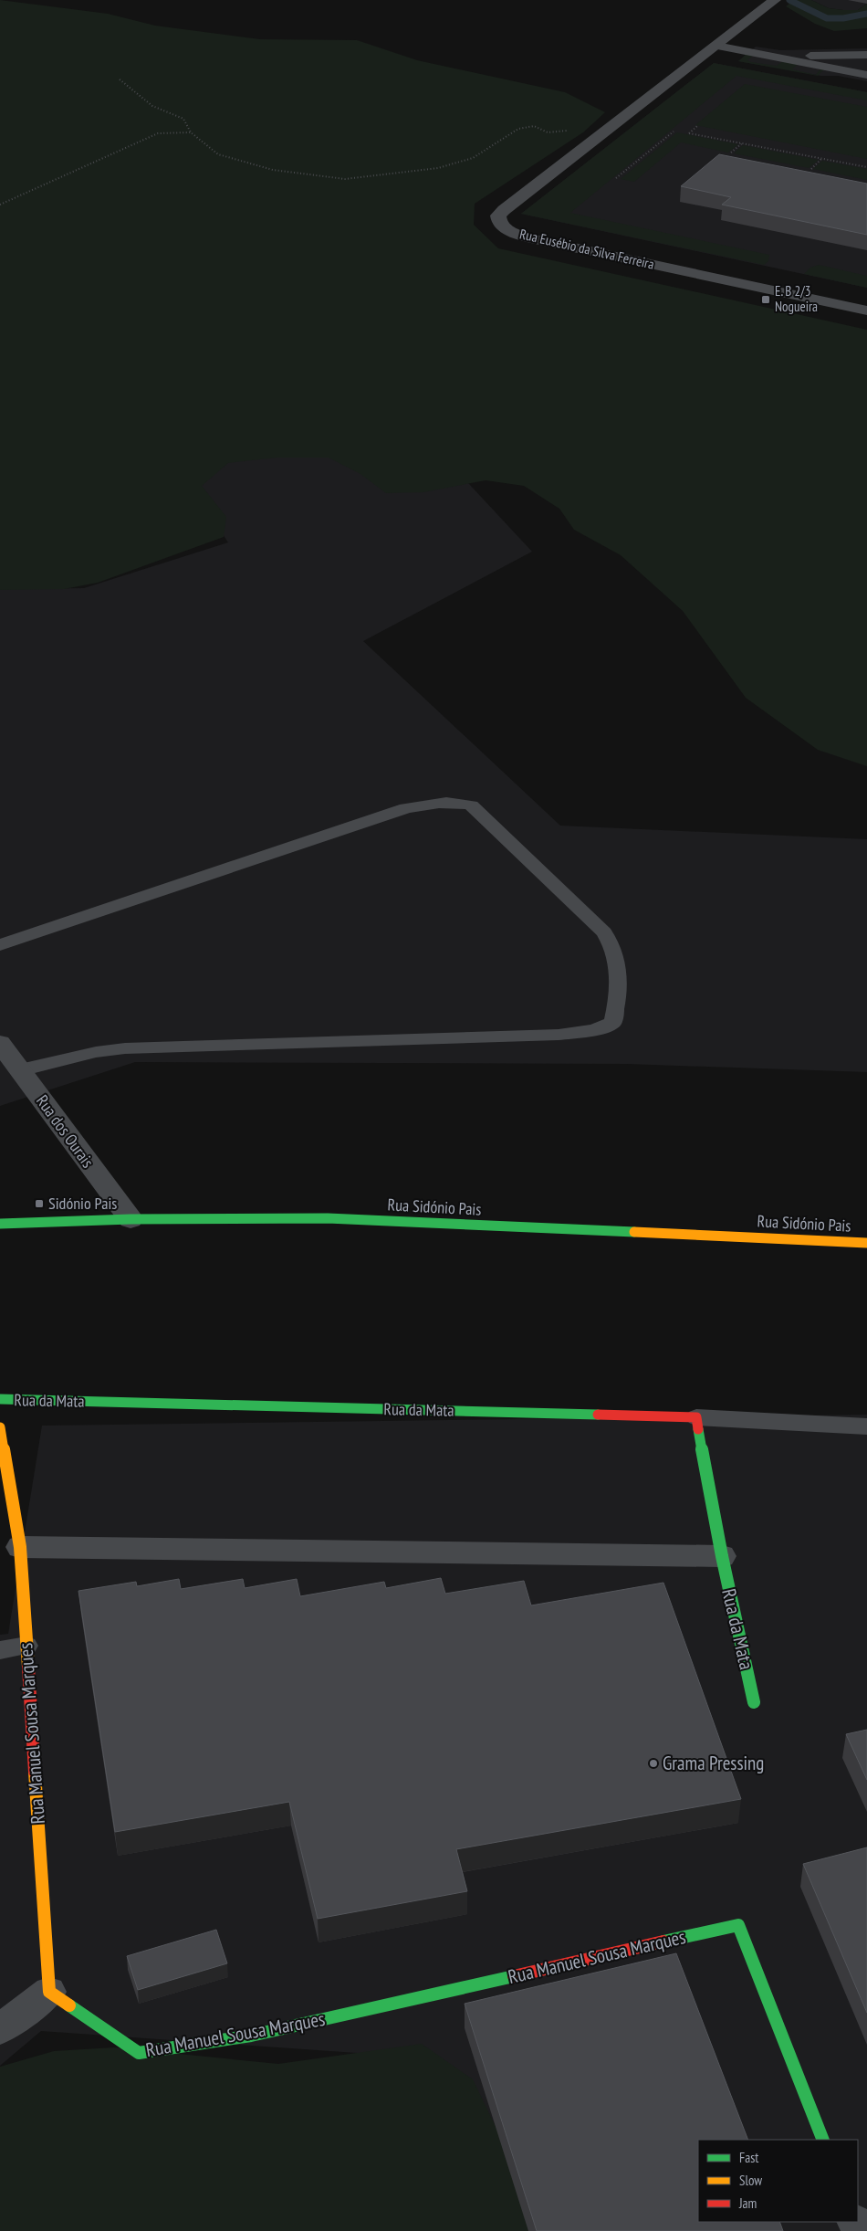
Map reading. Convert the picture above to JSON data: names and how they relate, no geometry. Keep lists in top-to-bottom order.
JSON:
{
  "streets": {
    "street": [
      "Rua Eusébio da Silva Ferreira",
      "Rua dos Ourais",
      "Rua Sidónio Pais",
      "Rua da Mata",
      "Rua Manuel Sousa Marques"
    ]
  },
  "crossings": [
    ["Rua dos Ourais", "Rua Sidónio Pais"]
  ],
  "places": {
    "transit": ["E. B 2/3 Nogueira", "Sidónio Pais"],
    "other": ["Grama Pressing"]
  },
  "legend": ["Fast", "Slow", "Jam"]
}
